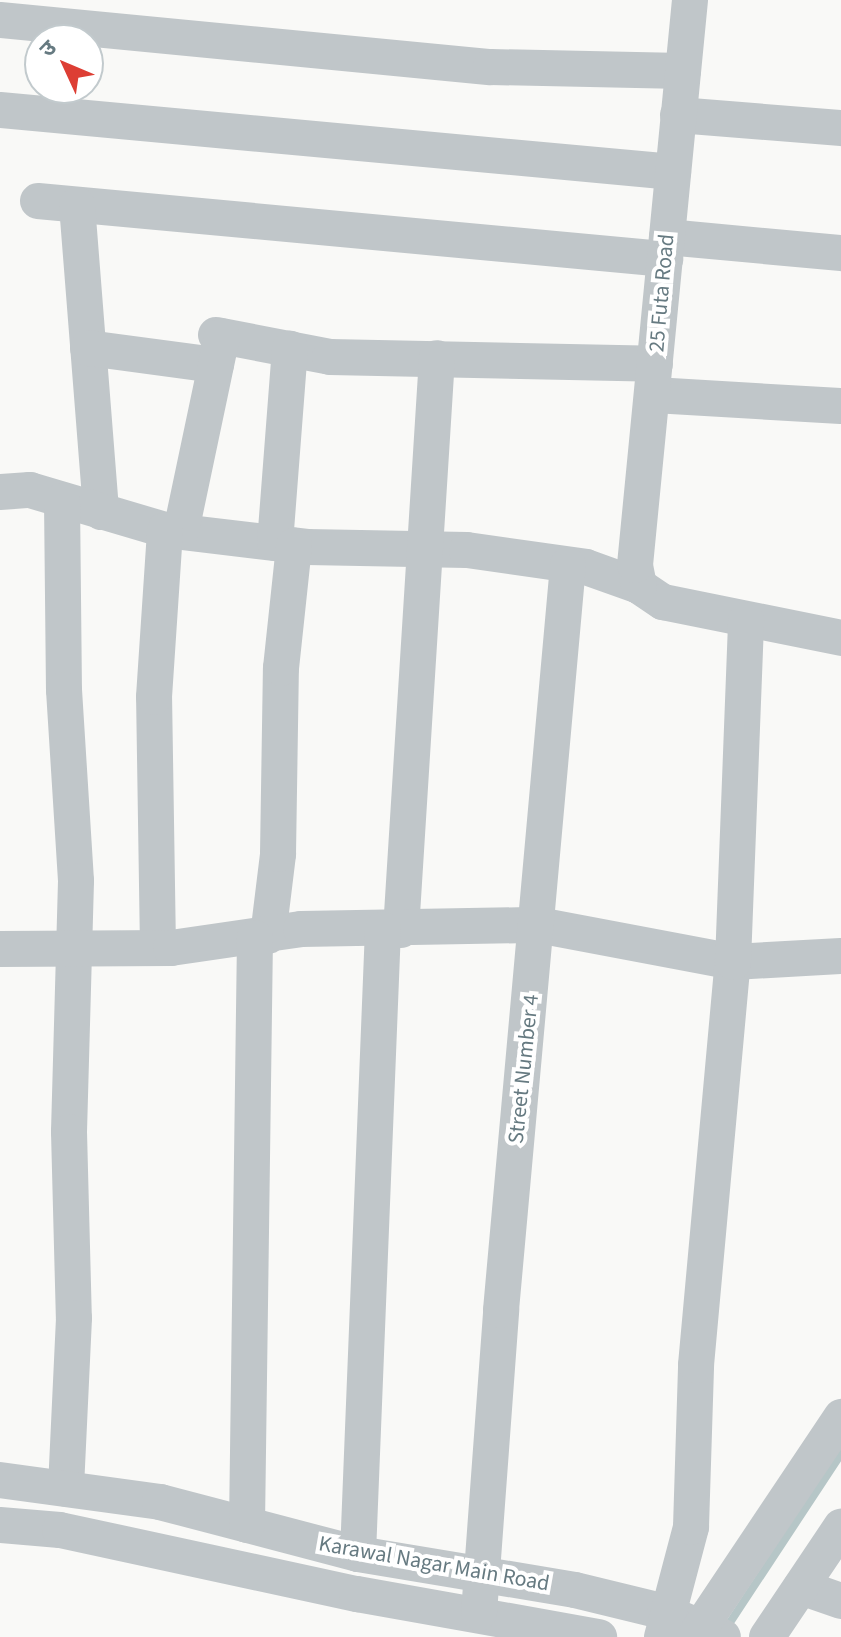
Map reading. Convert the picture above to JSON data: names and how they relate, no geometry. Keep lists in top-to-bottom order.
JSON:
{
  "streets": {
    "street": ["25 Futa Road", "Street Number 4", "Karawal Nagar Main Road"]
  },
  "crossings": [
    ["Street Number 4", "Karawal Nagar Main Road"]
  ],
  "north": "top left"
}
